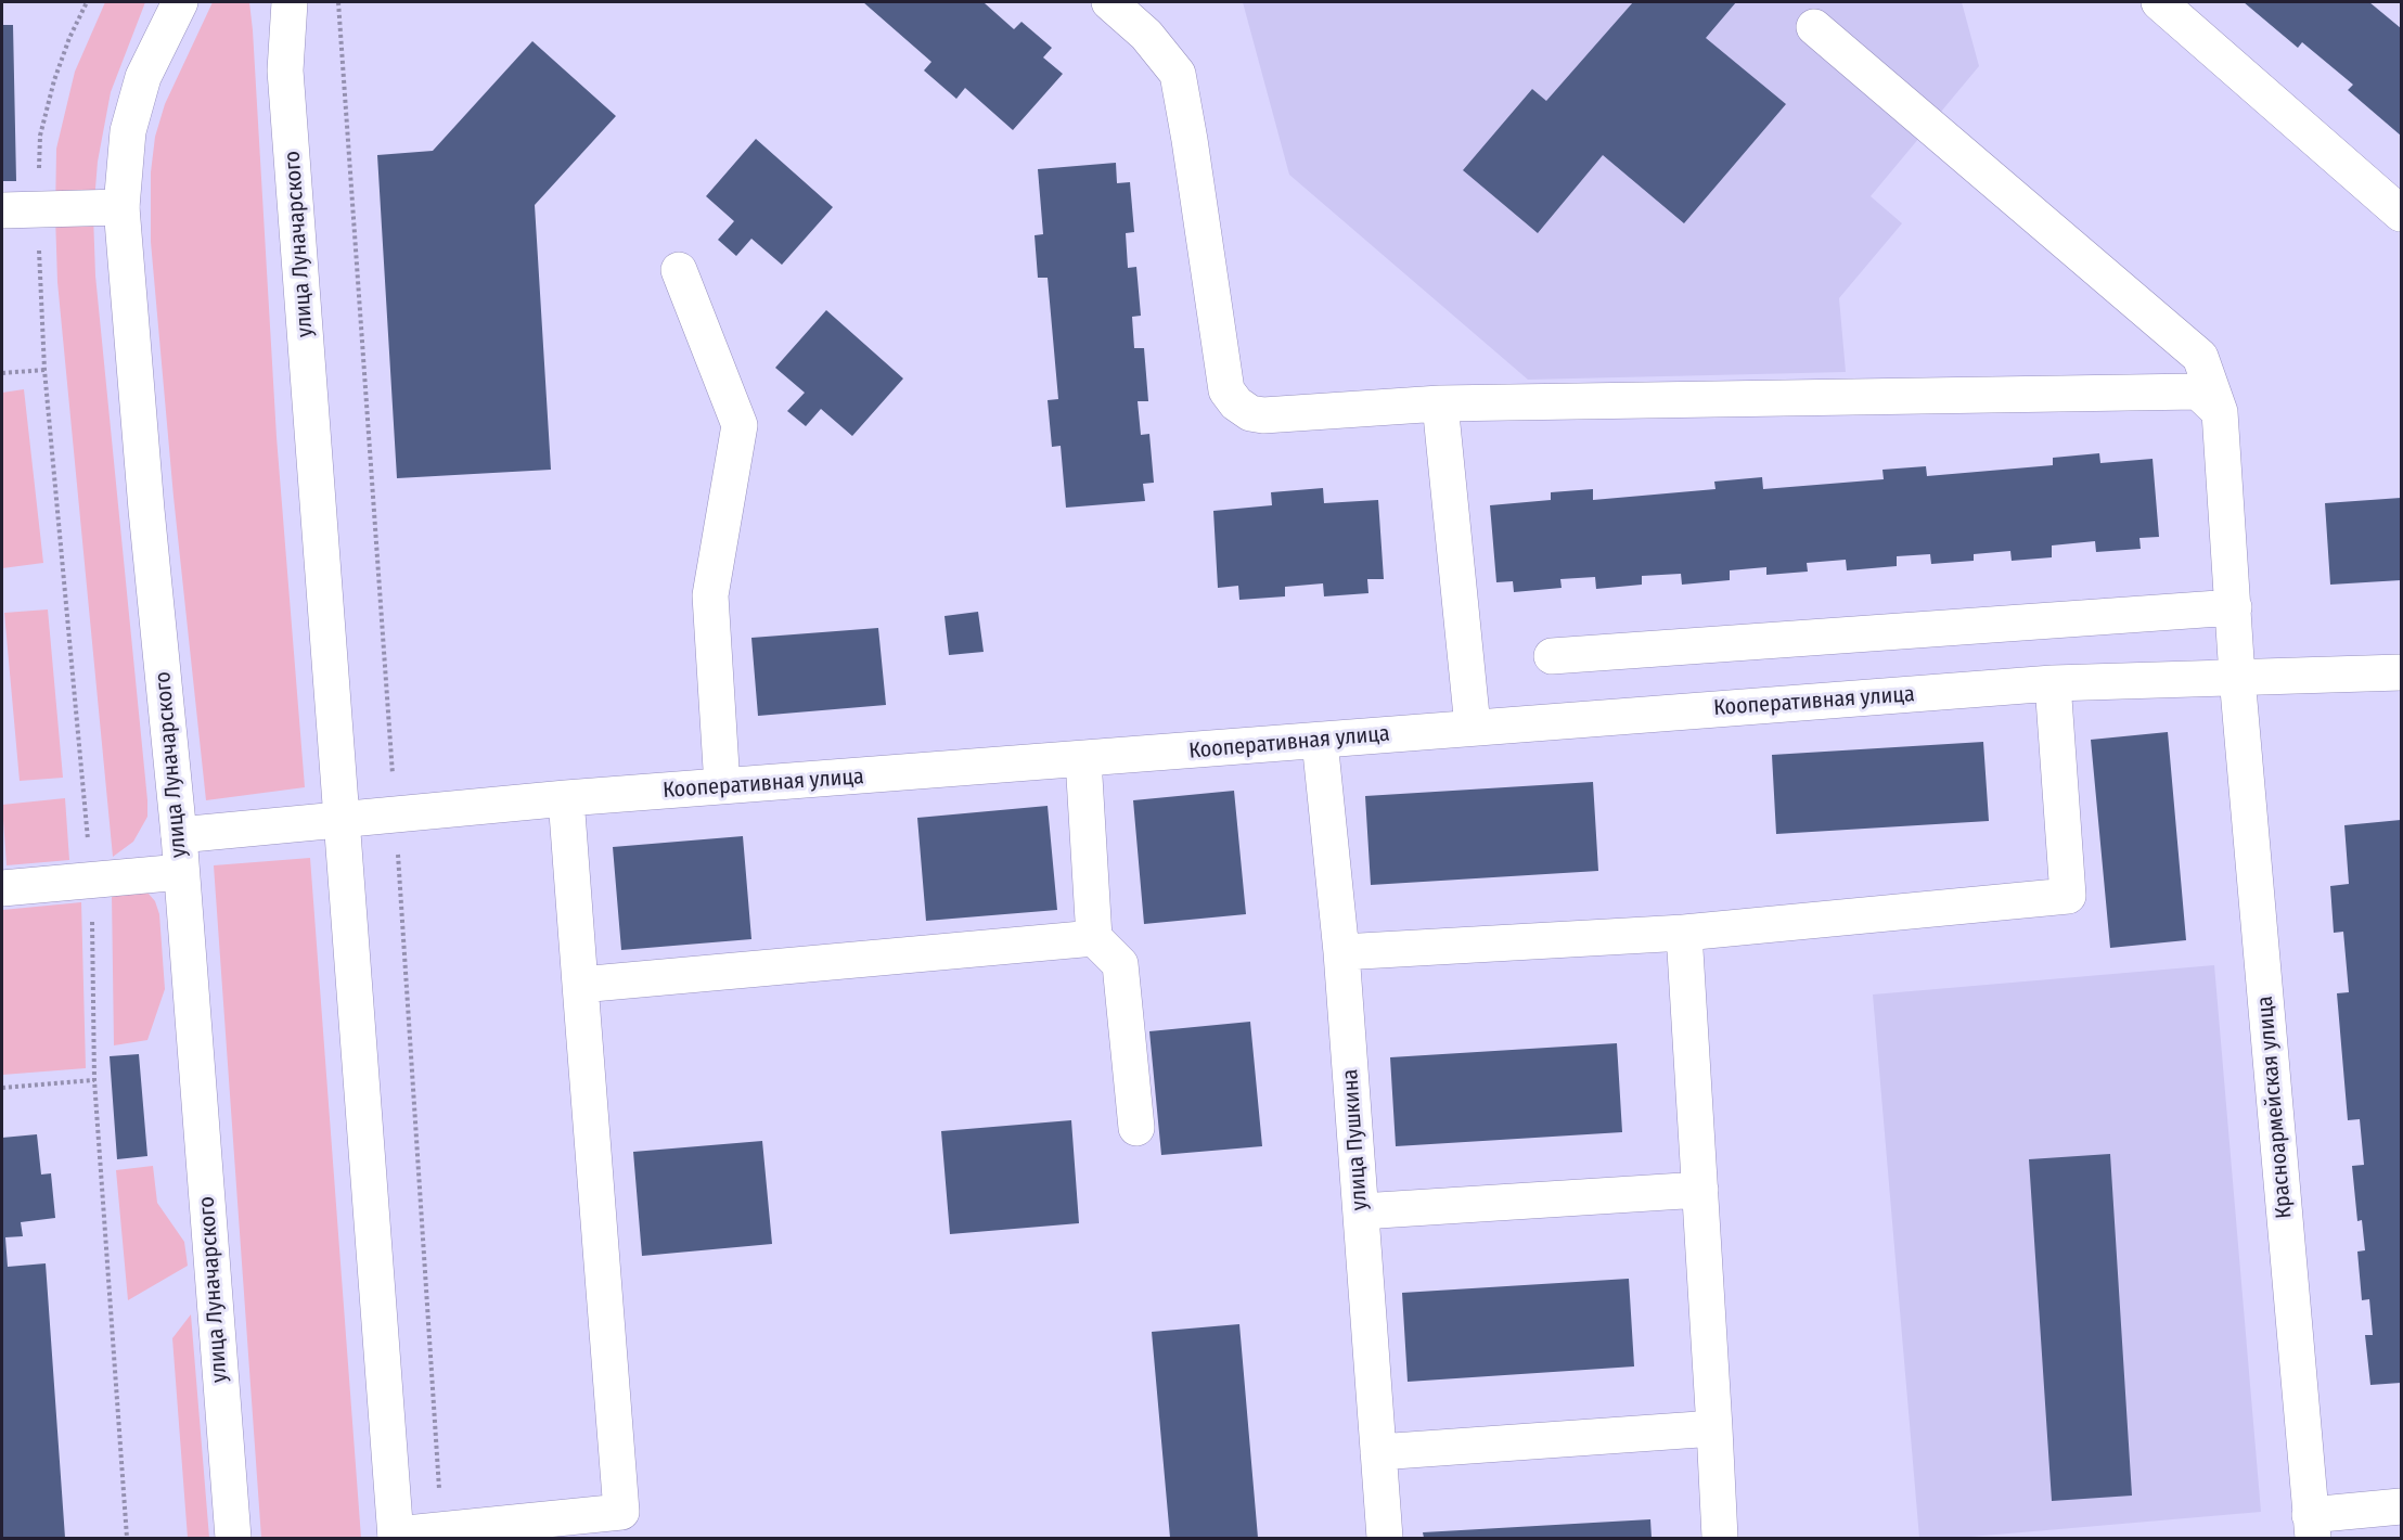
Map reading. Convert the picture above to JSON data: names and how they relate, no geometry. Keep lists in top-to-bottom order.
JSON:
{
  "streets": {
    "street": [
      "улица Луначарского",
      "Кооперативная улица",
      "Красноармейская улица",
      "улица Пушкина"
    ]
  },
  "crossings": [
    ["улица Луначарского", "Кооперативная улица"],
    ["Кооперативная улица", "Красноармейская улица"],
    ["Кооперативная улица", "улица Пушкина"]
  ]
}
